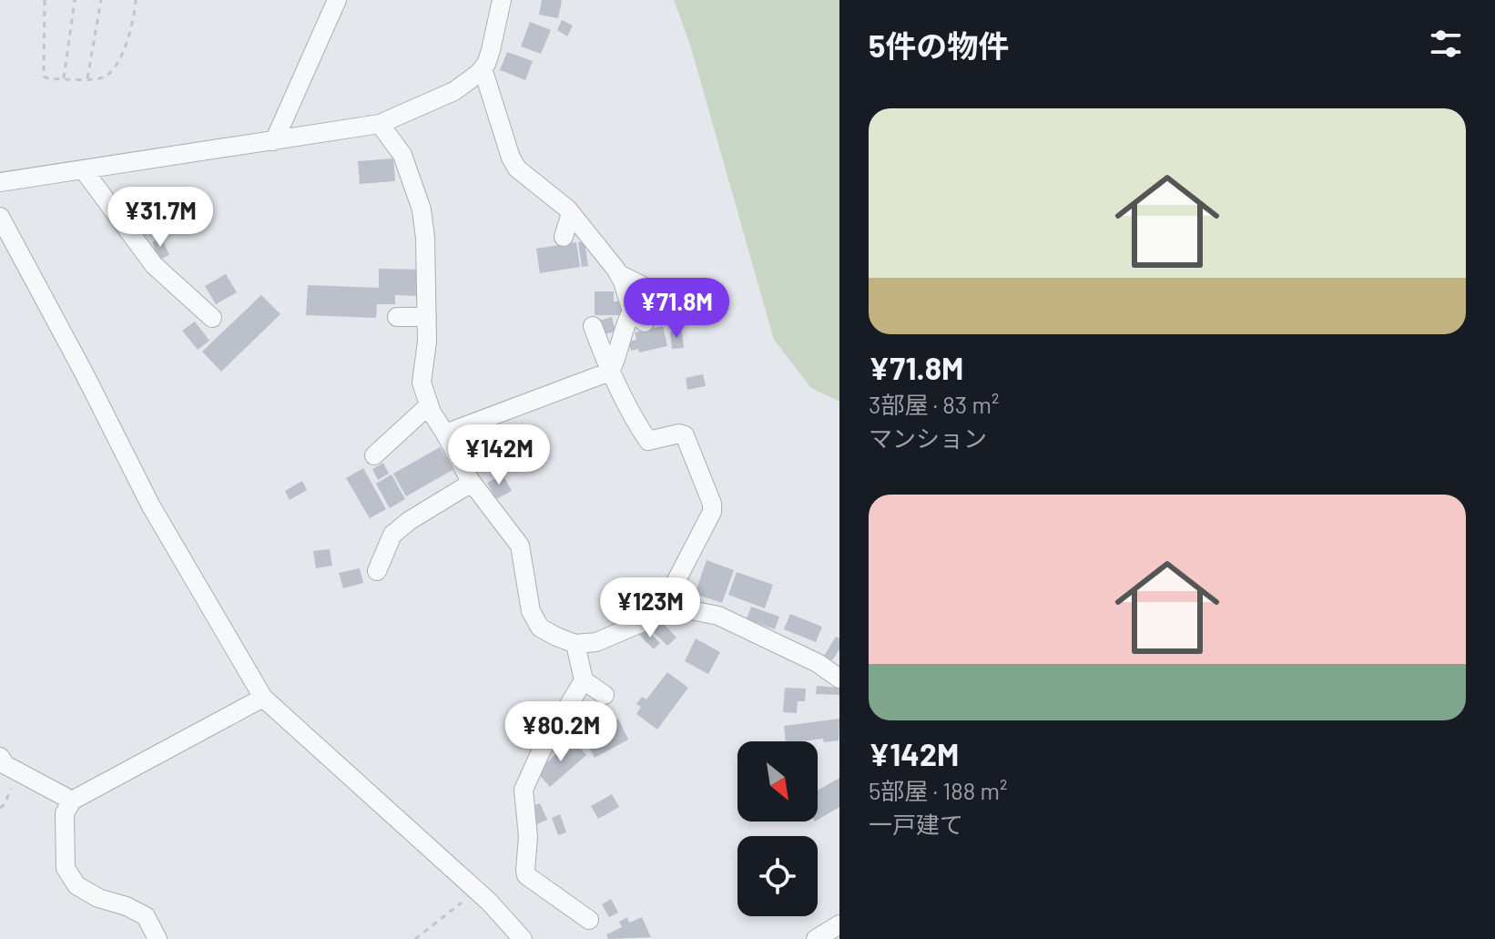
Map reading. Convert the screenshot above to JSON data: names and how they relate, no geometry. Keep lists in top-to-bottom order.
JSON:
{
  "north": "bottom right",
  "page": {
    "heading": "5件の物件",
    "list": [
      {
        "name": "¥71.8M",
        "note": "3部屋 · 83 m² · マンション"
      },
      {
        "name": "¥142M",
        "note": "5部屋 · 188 m² · 一戸建て"
      }
    ],
    "price": [
      "¥31.7M",
      "¥71.8M",
      "¥142M",
      "¥123M",
      "¥80.2M"
    ]
  }
}
